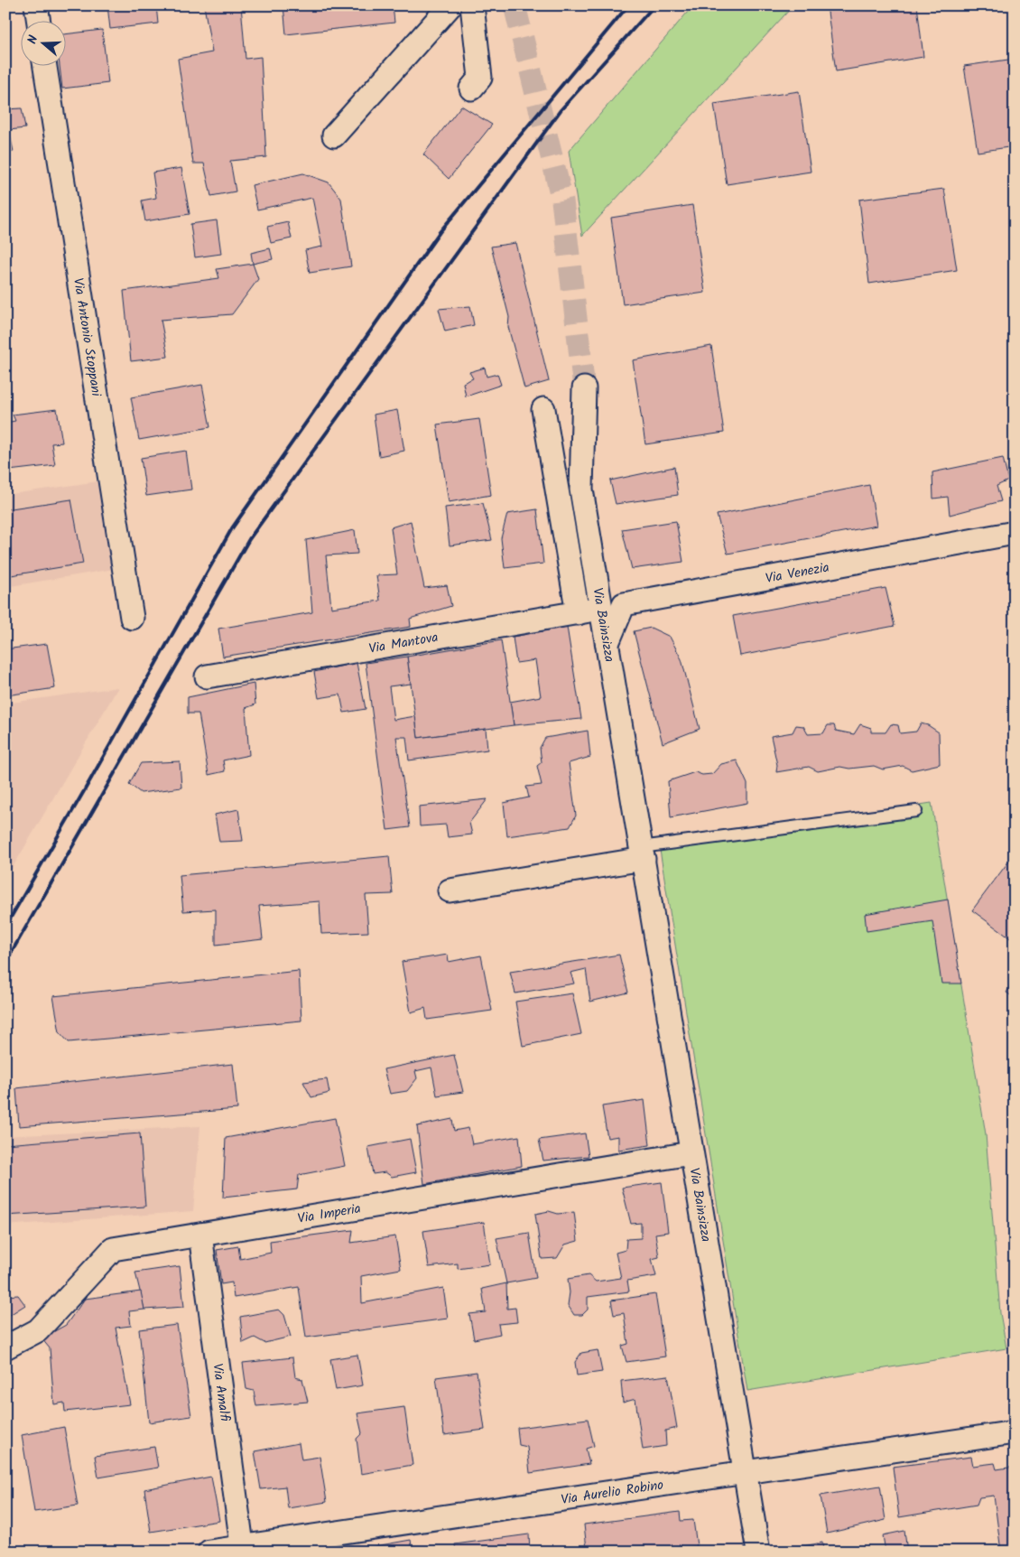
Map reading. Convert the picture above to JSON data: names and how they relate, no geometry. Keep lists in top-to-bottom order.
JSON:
{
  "streets": {
    "street": [
      "Via Antonio Stoppani",
      "Via Venezia",
      "Via Bainsizza",
      "Via Mantova",
      "Via Imperia",
      "Via Amalfi",
      "Via Aurelio Robino"
    ]
  },
  "crossings": [
    ["Via Venezia", "Via Bainsizza"],
    ["Via Bainsizza", "Via Mantova"],
    ["Via Bainsizza", "Via Imperia"],
    ["Via Bainsizza", "Via Aurelio Robino"],
    ["Via Imperia", "Via Amalfi"],
    ["Via Amalfi", "Via Aurelio Robino"]
  ],
  "north": "left"
}
